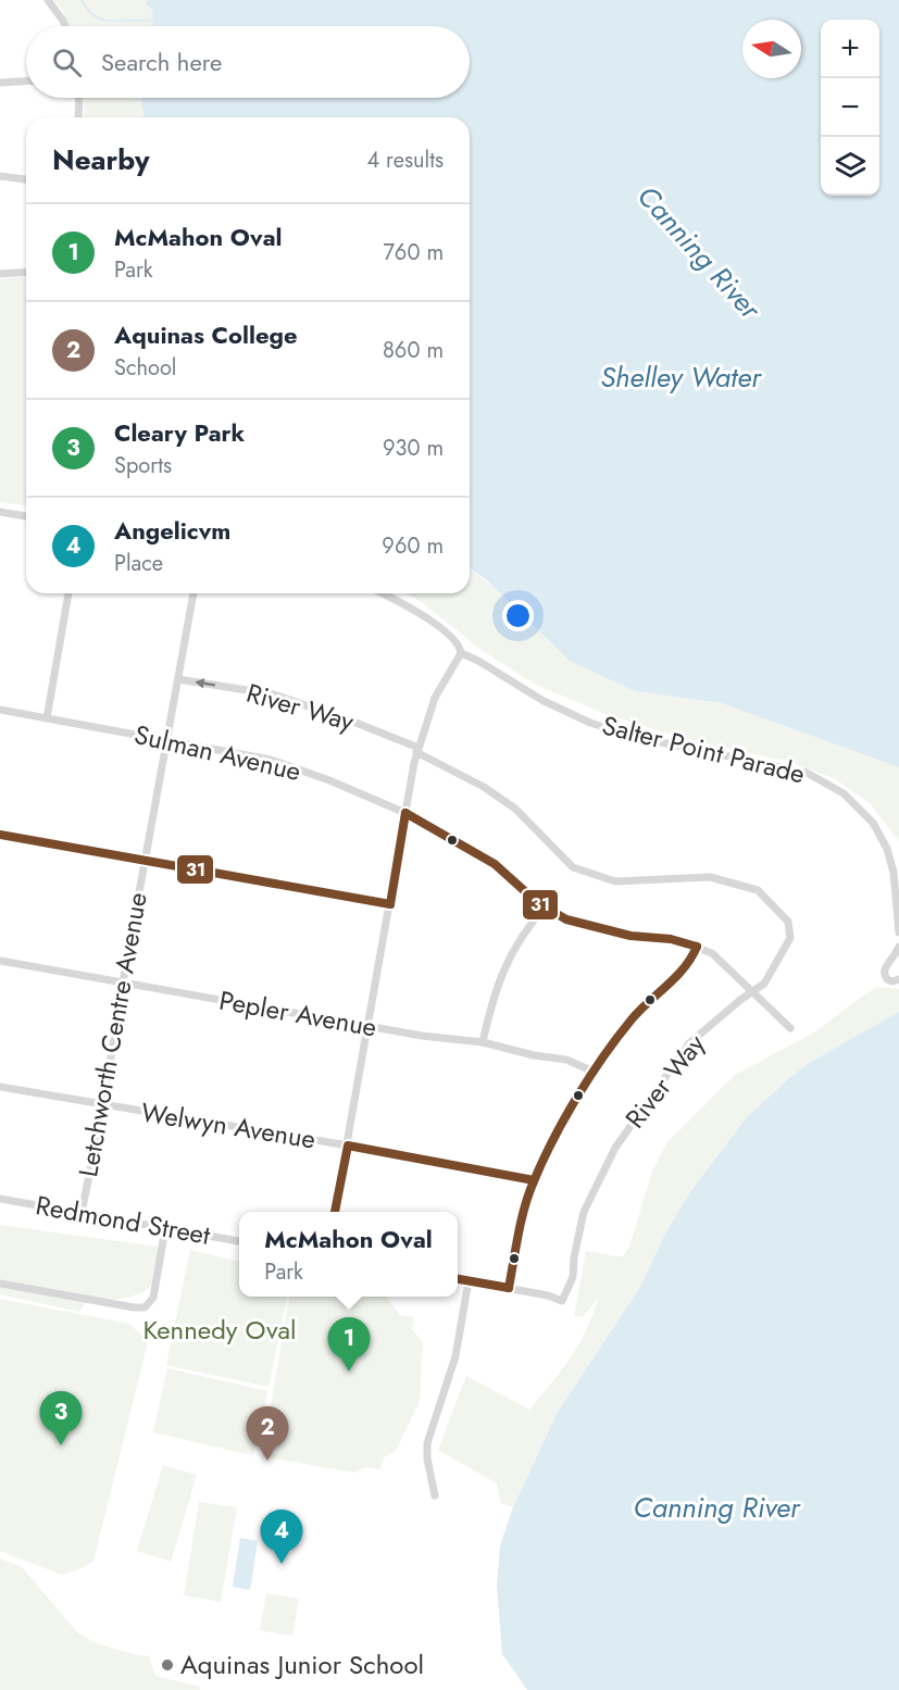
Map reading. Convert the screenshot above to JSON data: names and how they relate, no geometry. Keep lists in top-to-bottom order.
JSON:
{
  "streets": {
    "street": [
      "River Way",
      "Salter Point Parade",
      "Sulman Avenue",
      "Pepler Avenue",
      "Letchworth Centre Avenue",
      "Welwyn Avenue",
      "Redmond Street"
    ]
  },
  "crossings": [
    ["River Way", "Sulman Avenue"],
    ["River Way", "Letchworth Centre Avenue"],
    ["Sulman Avenue", "Letchworth Centre Avenue"],
    ["Pepler Avenue", "Letchworth Centre Avenue"],
    ["Letchworth Centre Avenue", "Welwyn Avenue"],
    ["Letchworth Centre Avenue", "Redmond Street"]
  ],
  "water": ["Canning River", "Shelley Water"],
  "parks": ["Kennedy Oval"],
  "places": ["Aquinas Junior School"],
  "lines": ["transit line 31"],
  "north": "left",
  "page": {
    "map_buttons": ["+", "−"],
    "search": "Search here",
    "heading": ["Nearby", "4 results"],
    "list": [
      {
        "mark": "1",
        "name": "McMahon Oval",
        "note": "Park",
        "value": "760 m"
      },
      {
        "mark": "2",
        "name": "Aquinas College",
        "note": "School",
        "value": "860 m"
      },
      {
        "mark": "3",
        "name": "Cleary Park",
        "note": "Sports",
        "value": "930 m"
      },
      {
        "mark": "4",
        "name": "Angelicvm",
        "note": "Place",
        "value": "960 m"
      }
    ],
    "popup": ["McMahon Oval", "Park"],
    "pins": [
      "1",
      "3",
      "2",
      "4"
    ]
  }
}
